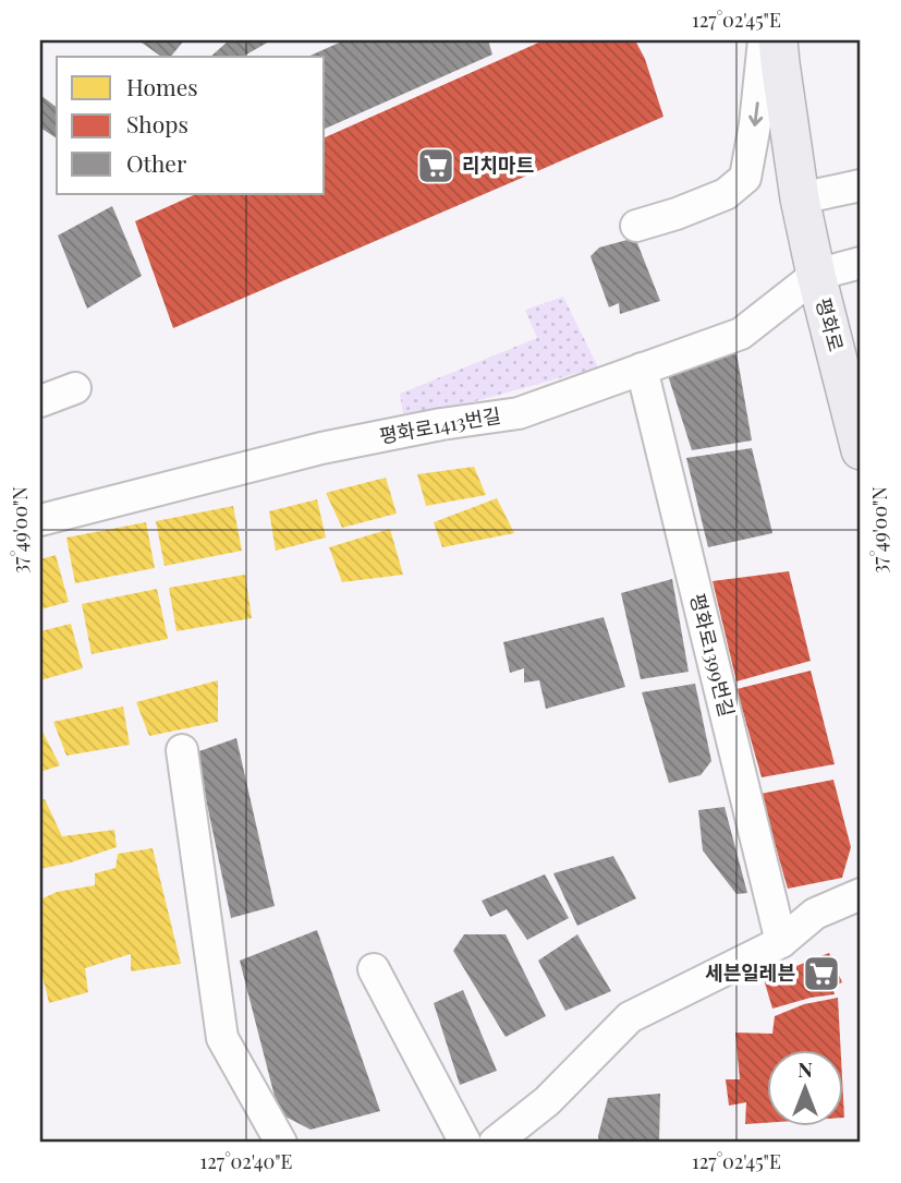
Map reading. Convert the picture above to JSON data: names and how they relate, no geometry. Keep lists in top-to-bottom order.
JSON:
{
  "streets": {
    "main road": ["평화로"],
    "street": ["평화로1413번길", "평화로1399번길"]
  },
  "crossings": [
    ["평화로", "평화로1413번길"],
    ["평화로1413번길", "평화로1399번길"]
  ],
  "places": {
    "supermarket": ["리치마트", "세븐일레븐"]
  },
  "legend": ["Homes", "Shops", "Other"],
  "north": "top",
  "coordinates": ["127°02'45\"E", "37°49'00\"N", "127°02'40\"E"]
}
